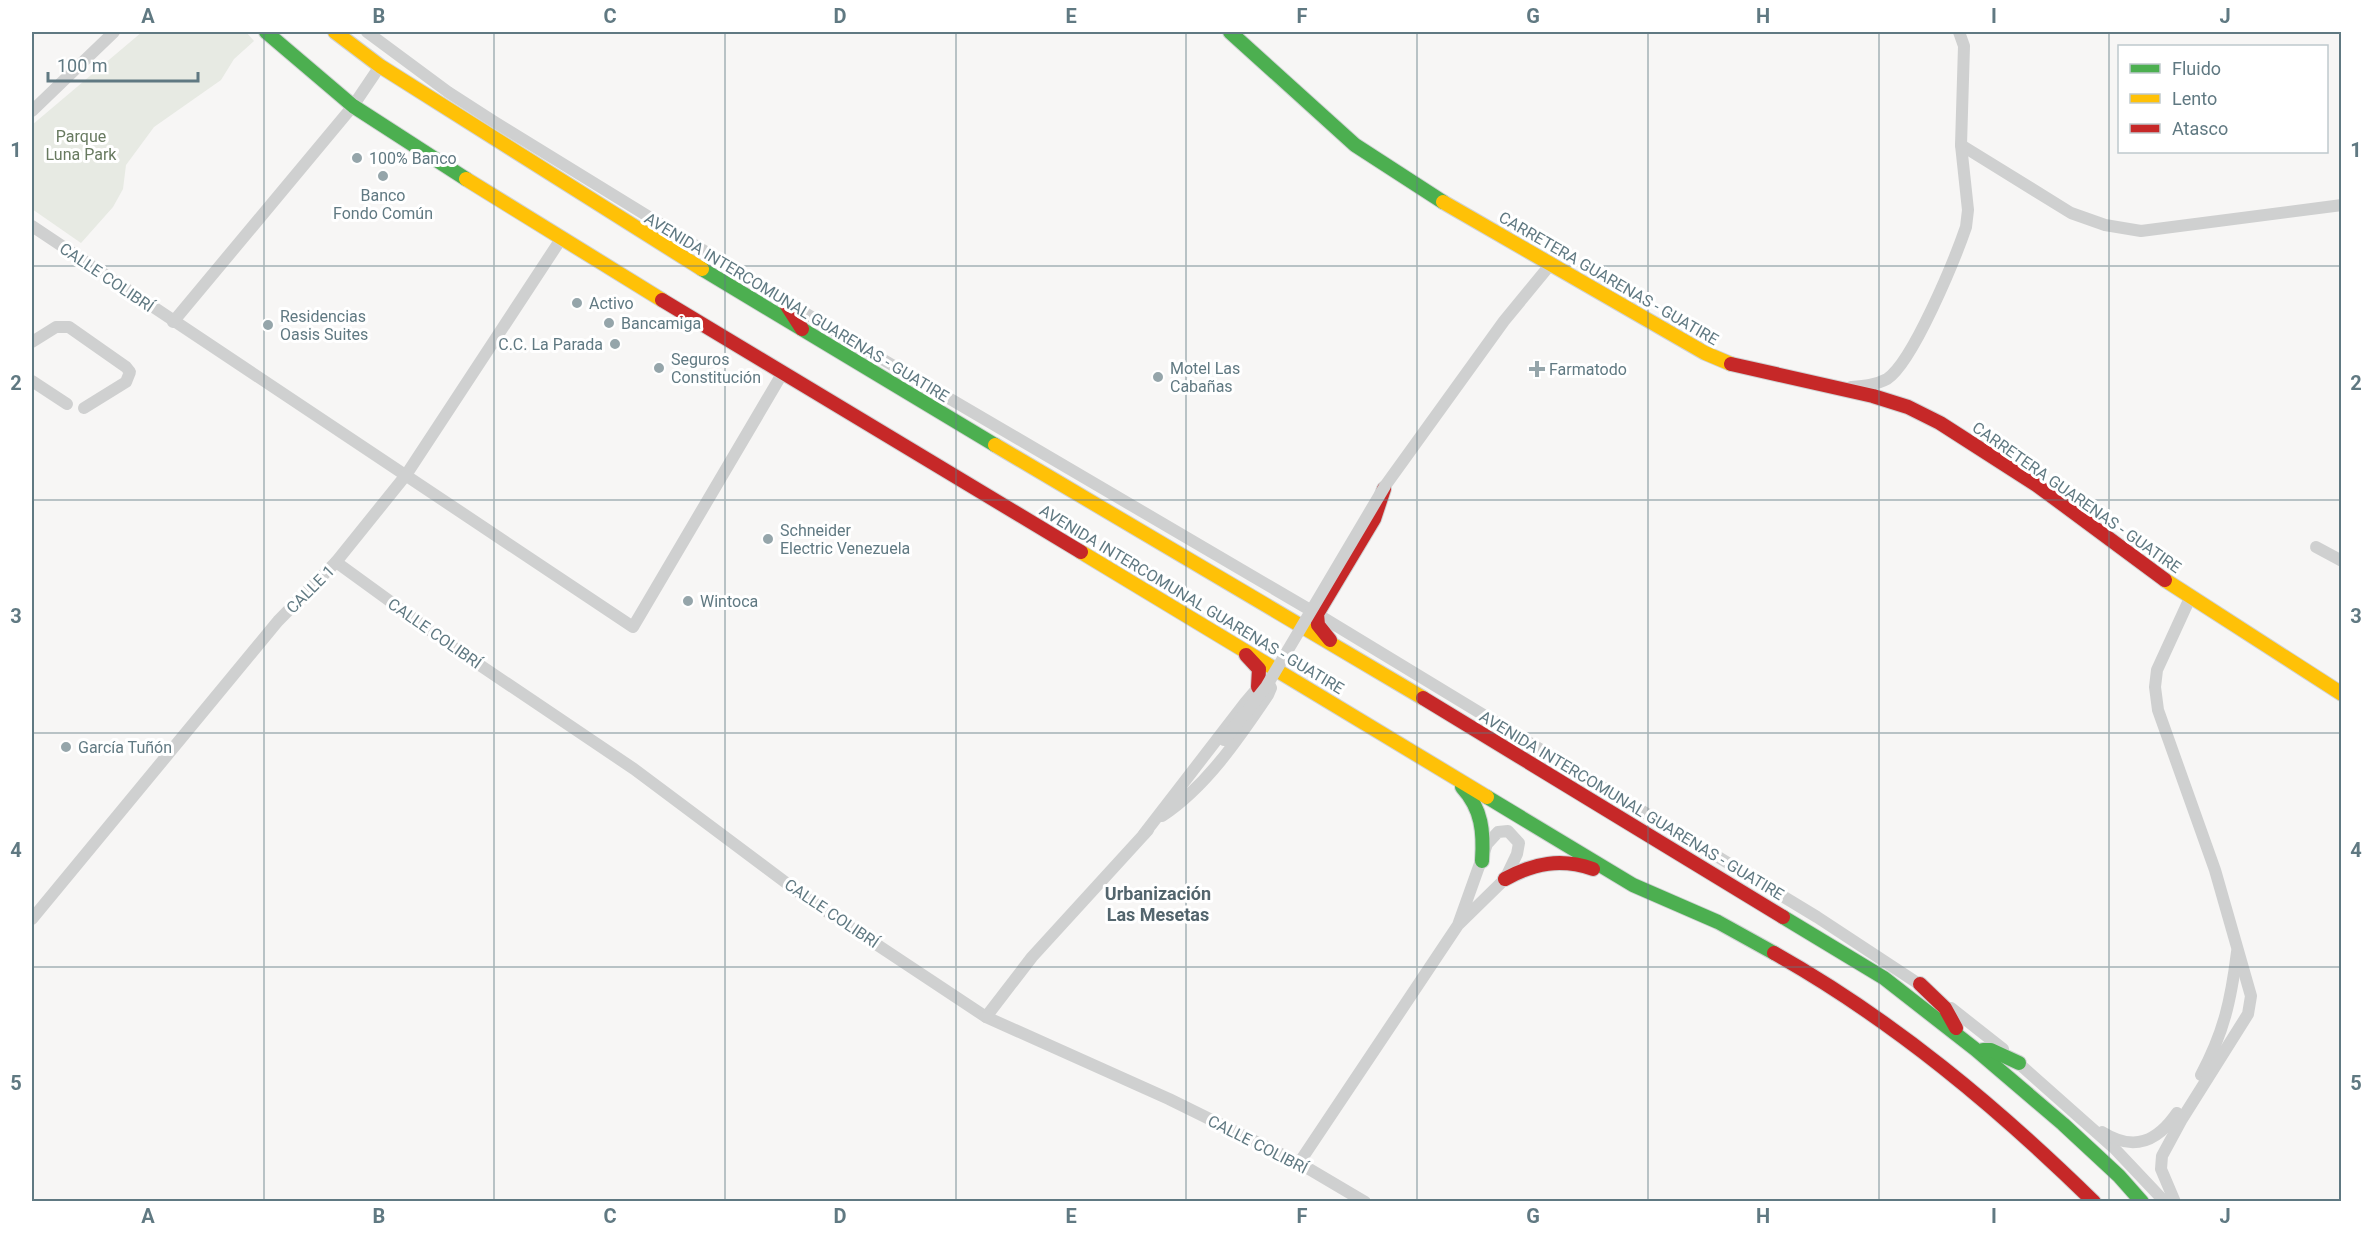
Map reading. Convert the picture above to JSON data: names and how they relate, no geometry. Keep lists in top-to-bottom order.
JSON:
{
  "streets": {
    "main road": ["CARRETERA GUARENAS - GUATIRE", "AVENIDA INTERCOMUNAL GUARENAS - GUATIRE"],
    "street": ["CALLE COLIBRÍ", "CALLE 1"]
  },
  "crossings": [
    ["CALLE COLIBRÍ", "AVENIDA INTERCOMUNAL GUARENAS - GUATIRE"],
    ["CALLE COLIBRÍ", "CALLE 1"],
    ["AVENIDA INTERCOMUNAL GUARENAS - GUATIRE", "CALLE 1"]
  ],
  "districts": ["Urbanización Las Mesetas"],
  "parks": ["Parque Luna Park"],
  "places": {
    "other": [
      "100% Banco",
      "Banco Fondo Común",
      "Activo",
      "Bancamiga",
      "Residencias Oasis Suites",
      "C.C. La Parada",
      "Seguros Constitución",
      "Motel Las Cabañas",
      "Schneider Electric Venezuela",
      "Wintoca",
      "García Tuñón"
    ],
    "health": ["Farmatodo"]
  },
  "legend": ["Fluido", "Lento", "Atasco"],
  "scale_bar": "100 m",
  "grid": {
    "columns": [
      "A",
      "B",
      "C",
      "D",
      "E",
      "F",
      "G",
      "H",
      "I",
      "J"
    ],
    "rows": [
      "1",
      "2",
      "3",
      "4",
      "5"
    ]
  }
}
